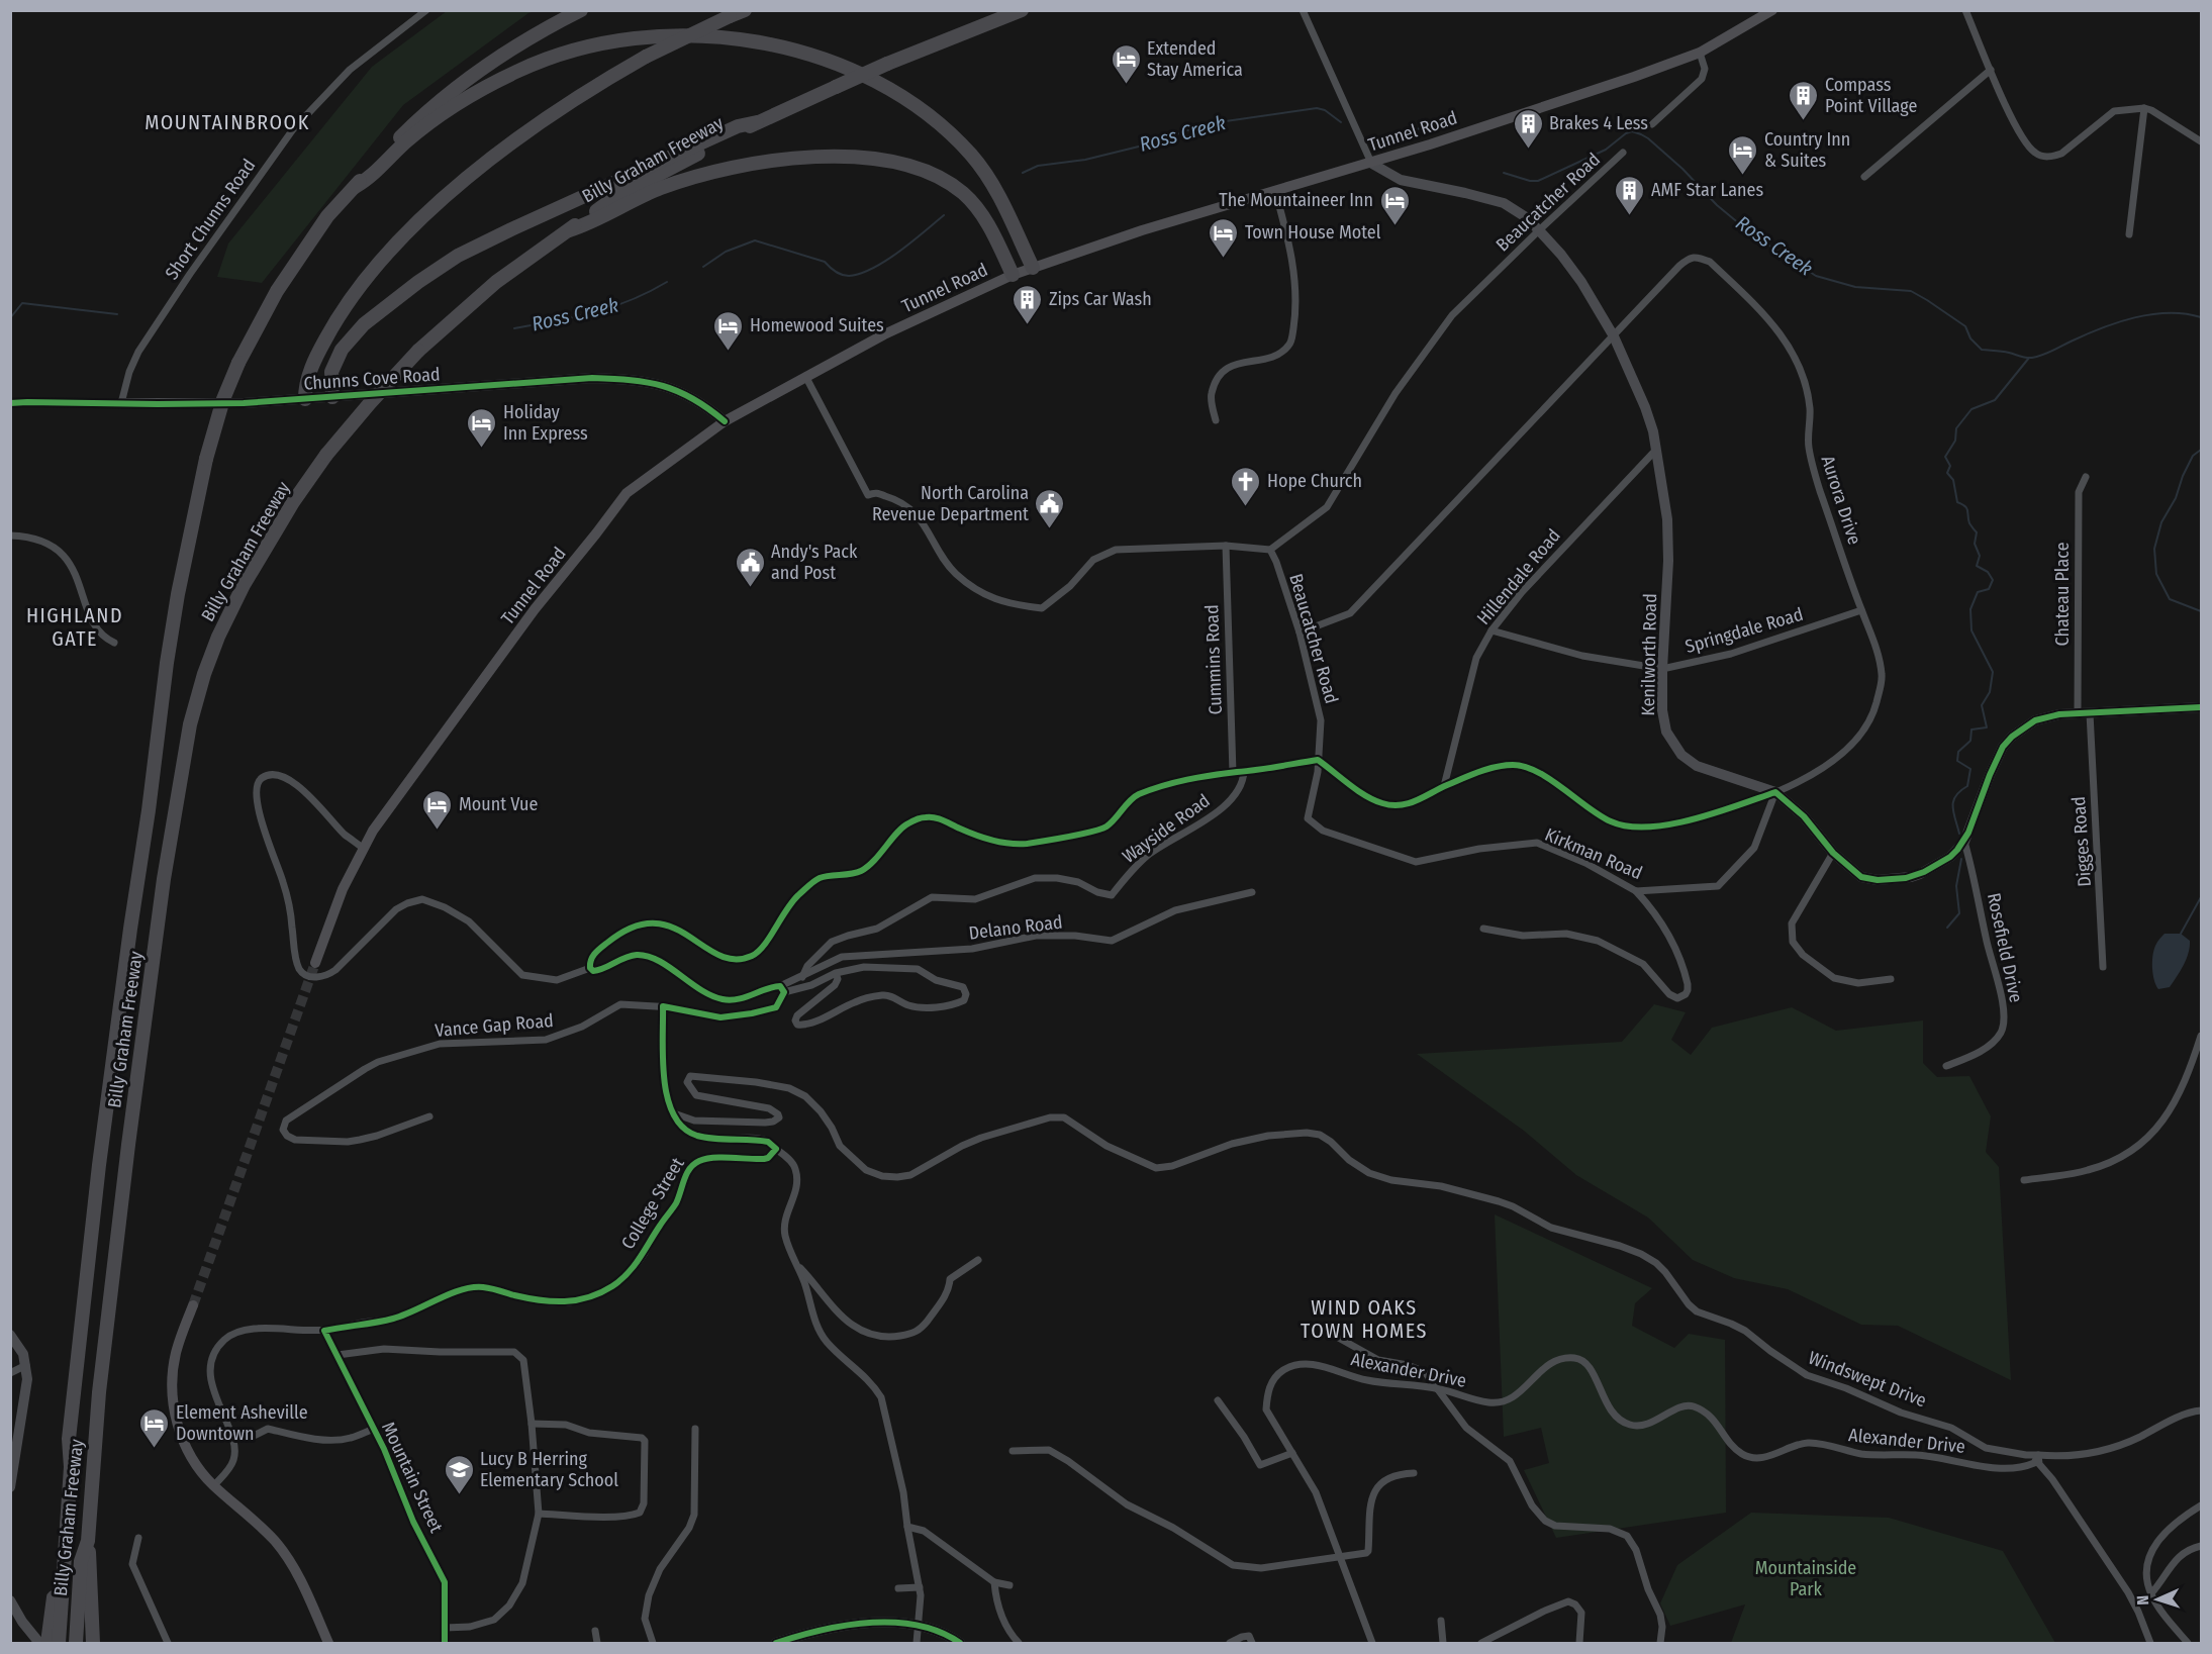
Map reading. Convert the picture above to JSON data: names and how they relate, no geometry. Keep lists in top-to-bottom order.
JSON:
{
  "streets": {
    "highway": ["Billy Graham Freeway"],
    "main road": ["Tunnel Road"],
    "street": [
      "Beaucatcher Road",
      "Short Chunns Road",
      "Chunns Cove Road",
      "Aurora Drive",
      "Hillendale Road",
      "Chateau Place",
      "Springdale Road",
      "Kenilworth Road",
      "Cummins Road",
      "Wayside Road",
      "Digges Road",
      "Kirkman Road",
      "Delano Road",
      "Rosefield Drive",
      "Vance Gap Road",
      "College Street",
      "Alexander Drive",
      "Windswept Drive",
      "Mountain Street"
    ]
  },
  "crossings": [
    ["Tunnel Road", "Chunns Cove Road"],
    ["Tunnel Road", "Kenilworth Road"],
    ["Beaucatcher Road", "Aurora Drive"],
    ["Beaucatcher Road", "Kenilworth Road"],
    ["Beaucatcher Road", "Kirkman Road"],
    ["Short Chunns Road", "Chunns Cove Road"],
    ["Aurora Drive", "Hillendale Road"],
    ["Aurora Drive", "Springdale Road"],
    ["Aurora Drive", "Kenilworth Road"],
    ["Aurora Drive", "Kirkman Road"],
    ["Hillendale Road", "Springdale Road"],
    ["Hillendale Road", "Kenilworth Road"],
    ["Chateau Place", "Kenilworth Road"],
    ["Chateau Place", "Digges Road"],
    ["Springdale Road", "Kenilworth Road"],
    ["Kenilworth Road", "Digges Road"],
    ["Kenilworth Road", "Kirkman Road"],
    ["Kenilworth Road", "Rosefield Drive"],
    ["Wayside Road", "Delano Road"],
    ["College Street", "Mountain Street"],
    ["Alexander Drive", "Windswept Drive"]
  ],
  "districts": ["MOUNTAINBROOK", "HIGHLAND GATE", "WIND OAKS TOWN HOMES"],
  "water": ["Ross Creek"],
  "parks": ["Mountainside Park"],
  "places": {
    "hotel": [
      "Extended Stay America",
      "Country Inn & Suites",
      "The Mountaineer Inn",
      "Town House Motel",
      "Homewood Suites",
      "Holiday Inn Express",
      "Mount Vue",
      "Element Asheville Downtown"
    ],
    "building": [
      "Compass Point Village",
      "Brakes 4 Less",
      "AMF Star Lanes",
      "Zips Car Wash"
    ],
    "church": ["Hope Church"],
    "public building": ["North Carolina Revenue Department", "Andy's Pack and Post"],
    "school or university": ["Lucy B Herring Elementary School"]
  },
  "north": "left"
}
